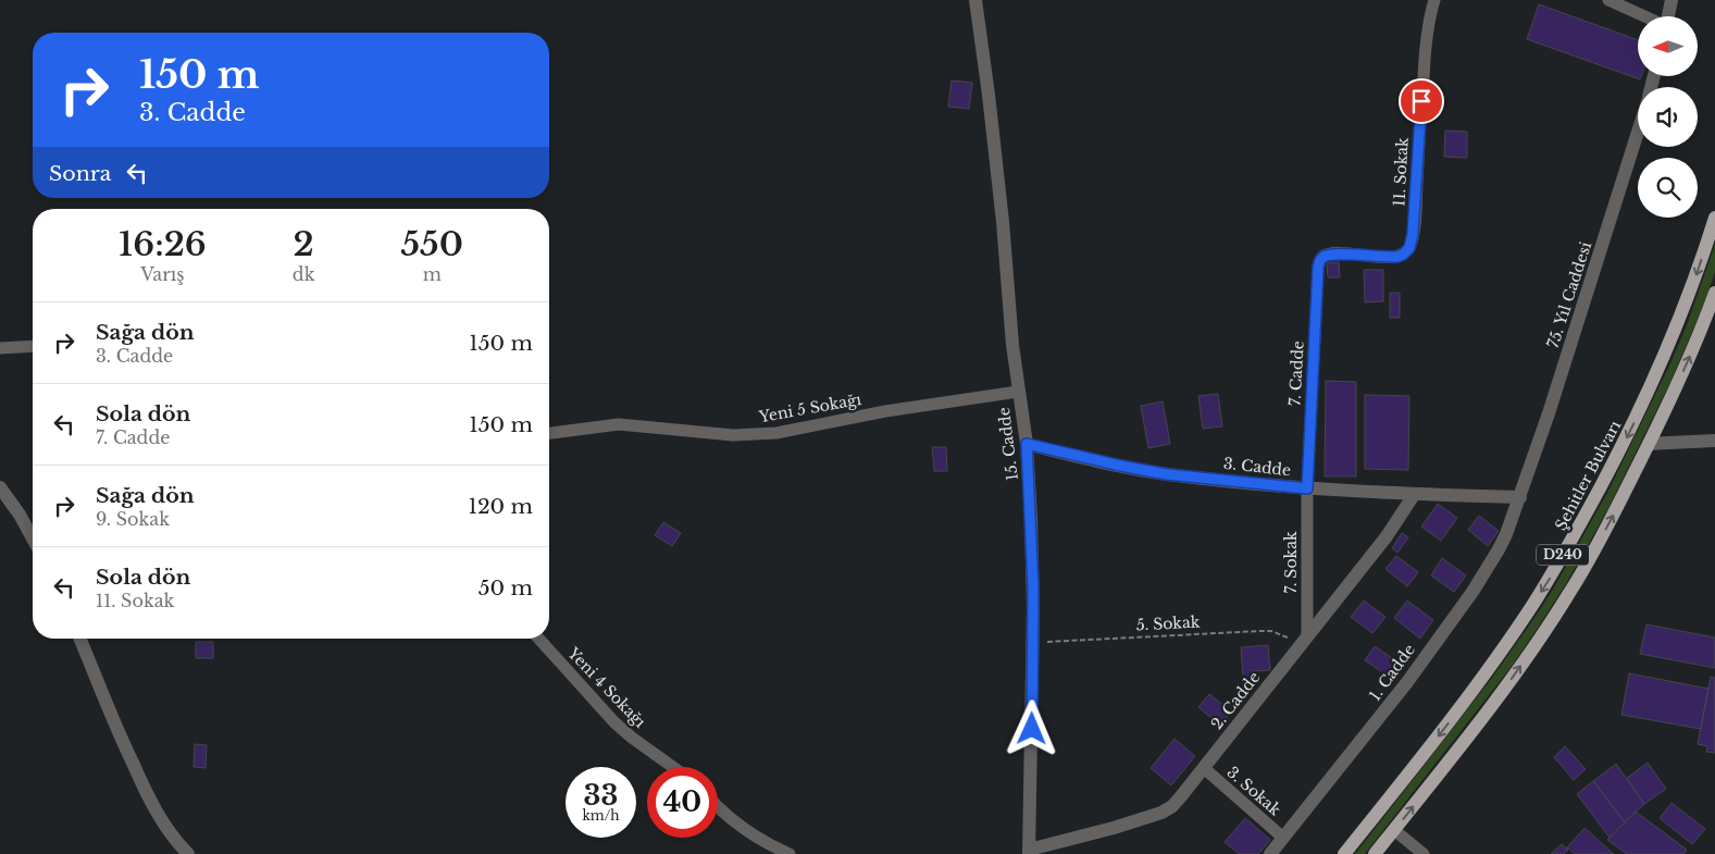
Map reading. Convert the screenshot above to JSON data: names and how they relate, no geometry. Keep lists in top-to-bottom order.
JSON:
{
  "streets": {
    "main road": ["Şehitler Bulvarı", "D240"],
    "street": [
      "11. Sokak",
      "75. Yıl Caddesi",
      "7. Cadde",
      "Yeni 5 Sokağı",
      "15. Cadde",
      "3. Cadde",
      "7. Sokak",
      "1. Cadde",
      "Yeni 4 Sokağı",
      "2. Cadde",
      "3. Sokak"
    ],
    "path": ["5. Sokak"]
  },
  "crossings": [
    ["11. Sokak", "7. Cadde"],
    ["75. Yıl Caddesi", "3. Cadde"],
    ["75. Yıl Caddesi", "1. Cadde"],
    ["7. Cadde", "3. Cadde"],
    ["7. Cadde", "7. Sokak"],
    ["Yeni 5 Sokağı", "15. Cadde"],
    ["15. Cadde", "3. Cadde"],
    ["15. Cadde", "5. Sokak"],
    ["15. Cadde", "2. Cadde"],
    ["3. Cadde", "7. Sokak"],
    ["3. Cadde", "1. Cadde"],
    ["3. Cadde", "2. Cadde"],
    ["7. Sokak", "5. Sokak"],
    ["7. Sokak", "2. Cadde"],
    ["5. Sokak", "2. Cadde"],
    ["1. Cadde", "3. Sokak"],
    ["2. Cadde", "3. Sokak"]
  ],
  "north": "left",
  "page": {
    "turn": ["150 m", "3. Cadde"],
    "then": "Sonra",
    "eta": [
      "16:26",
      "Varış",
      "2",
      "dk",
      "550",
      "m"
    ],
    "list": [
      {
        "name": "Sağa dön",
        "note": "3. Cadde",
        "value": "150 m"
      },
      {
        "name": "Sola dön",
        "note": "7. Cadde",
        "value": "150 m"
      },
      {
        "name": "Sağa dön",
        "note": "9. Sokak",
        "value": "120 m"
      },
      {
        "name": "Sola dön",
        "note": "11. Sokak",
        "value": "50 m"
      }
    ],
    "speed": "33 km/h",
    "limit": "40"
  }
}
